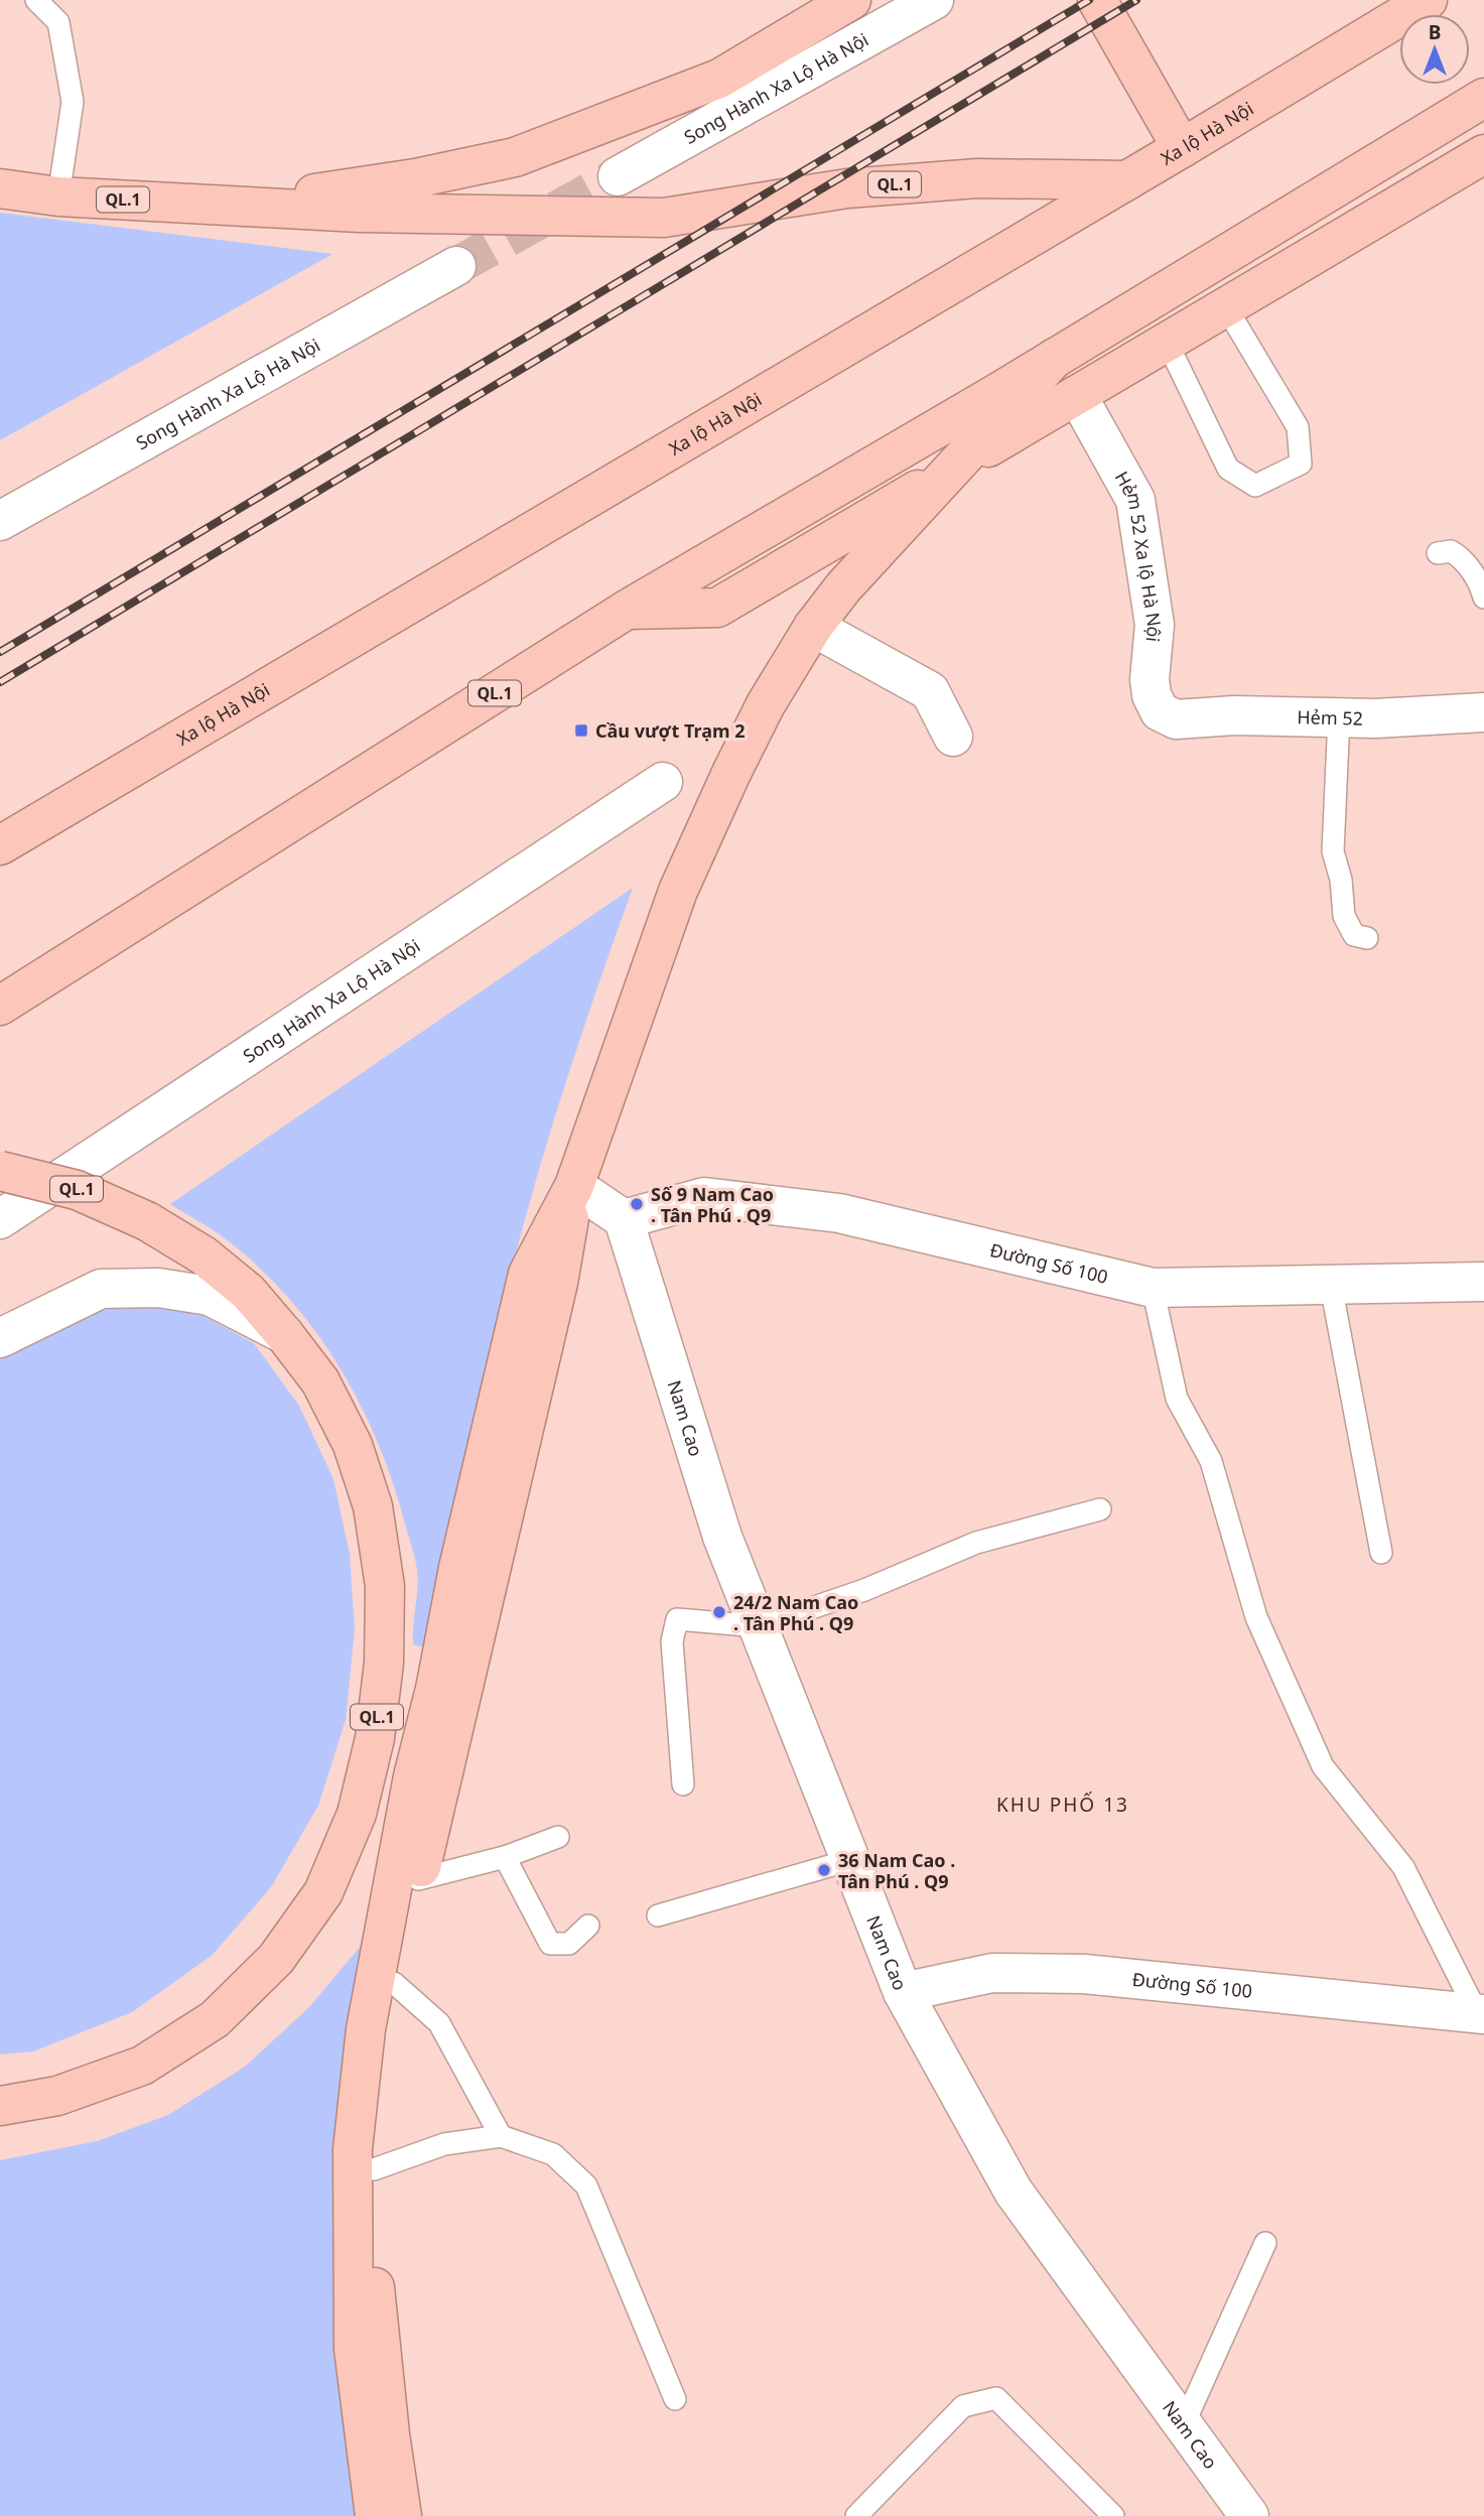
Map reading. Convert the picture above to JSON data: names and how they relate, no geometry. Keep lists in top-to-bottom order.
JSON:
{
  "streets": {
    "highway": ["Xa lộ Hà Nội", "QL.1"],
    "street": [
      "Song Hành Xa Lộ Hà Nội",
      "Hẻm 52 Xa lộ Hà Nội",
      "Hẻm 52",
      "Đường Số 100",
      "Nam Cao"
    ]
  },
  "crossings": [
    ["Xa lộ Hà Nội", "QL.1"],
    ["Hẻm 52 Xa lộ Hà Nội", "Hẻm 52"],
    ["Đường Số 100", "Nam Cao"]
  ],
  "districts": ["KHU PHỐ 13"],
  "places": {
    "transit": ["Cầu vượt Trạm 2"],
    "other": ["Số 9 Nam Cao . Tân Phú . Q9", "24/2 Nam Cao . Tân Phú . Q9", "36 Nam Cao . Tân Phú . Q9"]
  },
  "north": "top"
}
